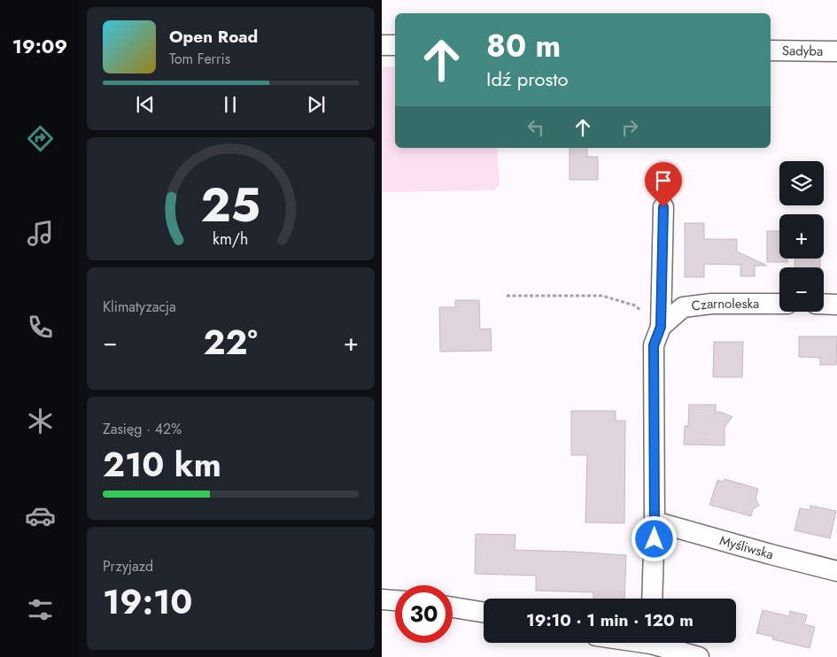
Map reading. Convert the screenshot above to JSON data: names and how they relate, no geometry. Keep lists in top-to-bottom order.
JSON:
{
  "streets": {
    "street": ["Sadyba", "Czarnoleska", "Myśliwska"]
  },
  "crossings": [
    ["Czarnoleska", "Myśliwska"]
  ],
  "page": {
    "tabs": "19:09",
    "turn": ["80 m", "Idź prosto"],
    "song": ["Open Road", "Tom Ferris"],
    "map_buttons": ["+", "−"],
    "tile": [
      "Klimatyzacja",
      ["Zasięg · 42%", "210 km"],
      ["Przyjazd", "19:10"]
    ],
    "heat": ["−", "22°", "+"],
    "limit": "30",
    "trip": "19:10 · 1 min · 120 m",
    "gauge": ["25", "km/h"]
  }
}
